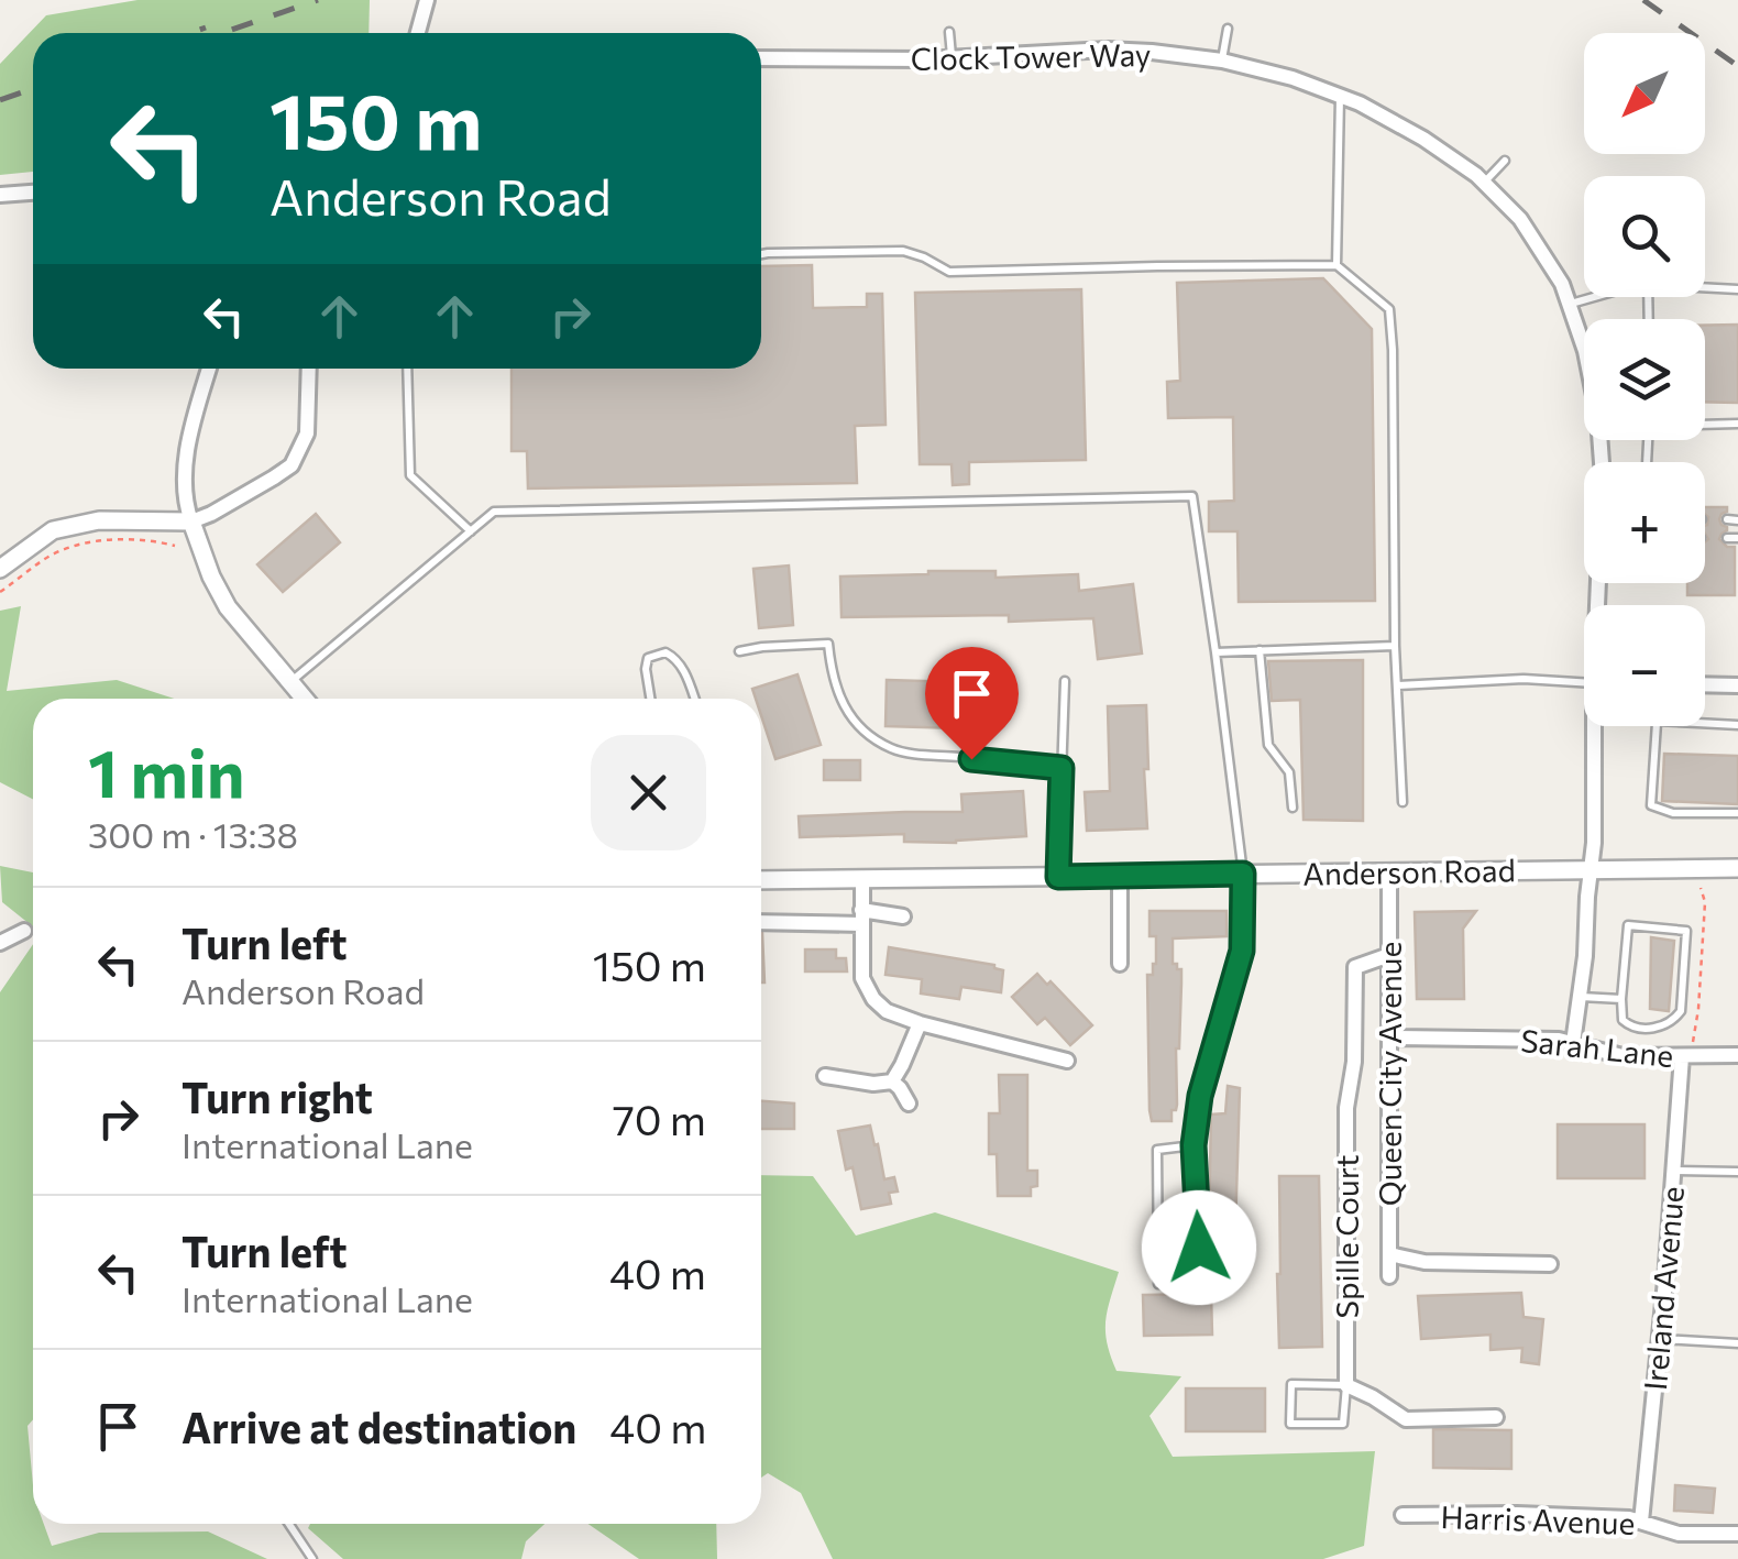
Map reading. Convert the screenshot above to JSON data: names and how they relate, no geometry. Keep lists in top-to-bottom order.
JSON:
{
  "streets": {
    "street": [
      "Clock Tower Way",
      "Anderson Road",
      "Sarah Lane",
      "Queen City Avenue",
      "Spille Court",
      "Ireland Avenue",
      "Harris Avenue"
    ]
  },
  "crossings": [
    ["Clock Tower Way", "Anderson Road"],
    ["Clock Tower Way", "Sarah Lane"],
    ["Anderson Road", "Queen City Avenue"],
    ["Sarah Lane", "Queen City Avenue"],
    ["Sarah Lane", "Ireland Avenue"],
    ["Queen City Avenue", "Spille Court"],
    ["Ireland Avenue", "Harris Avenue"]
  ],
  "north": "bottom left",
  "page": {
    "map_buttons": ["+", "−"],
    "turn": ["150 m", "Anderson Road"],
    "heading": ["1 min", "300 m · 13:38"],
    "list": [
      {
        "name": "Turn left",
        "note": "Anderson Road",
        "value": "150 m"
      },
      {
        "name": "Turn right",
        "note": "International Lane",
        "value": "70 m"
      },
      {
        "name": "Turn left",
        "note": "International Lane",
        "value": "40 m"
      },
      {
        "name": "Arrive at destination",
        "value": "40 m"
      }
    ]
  }
}
